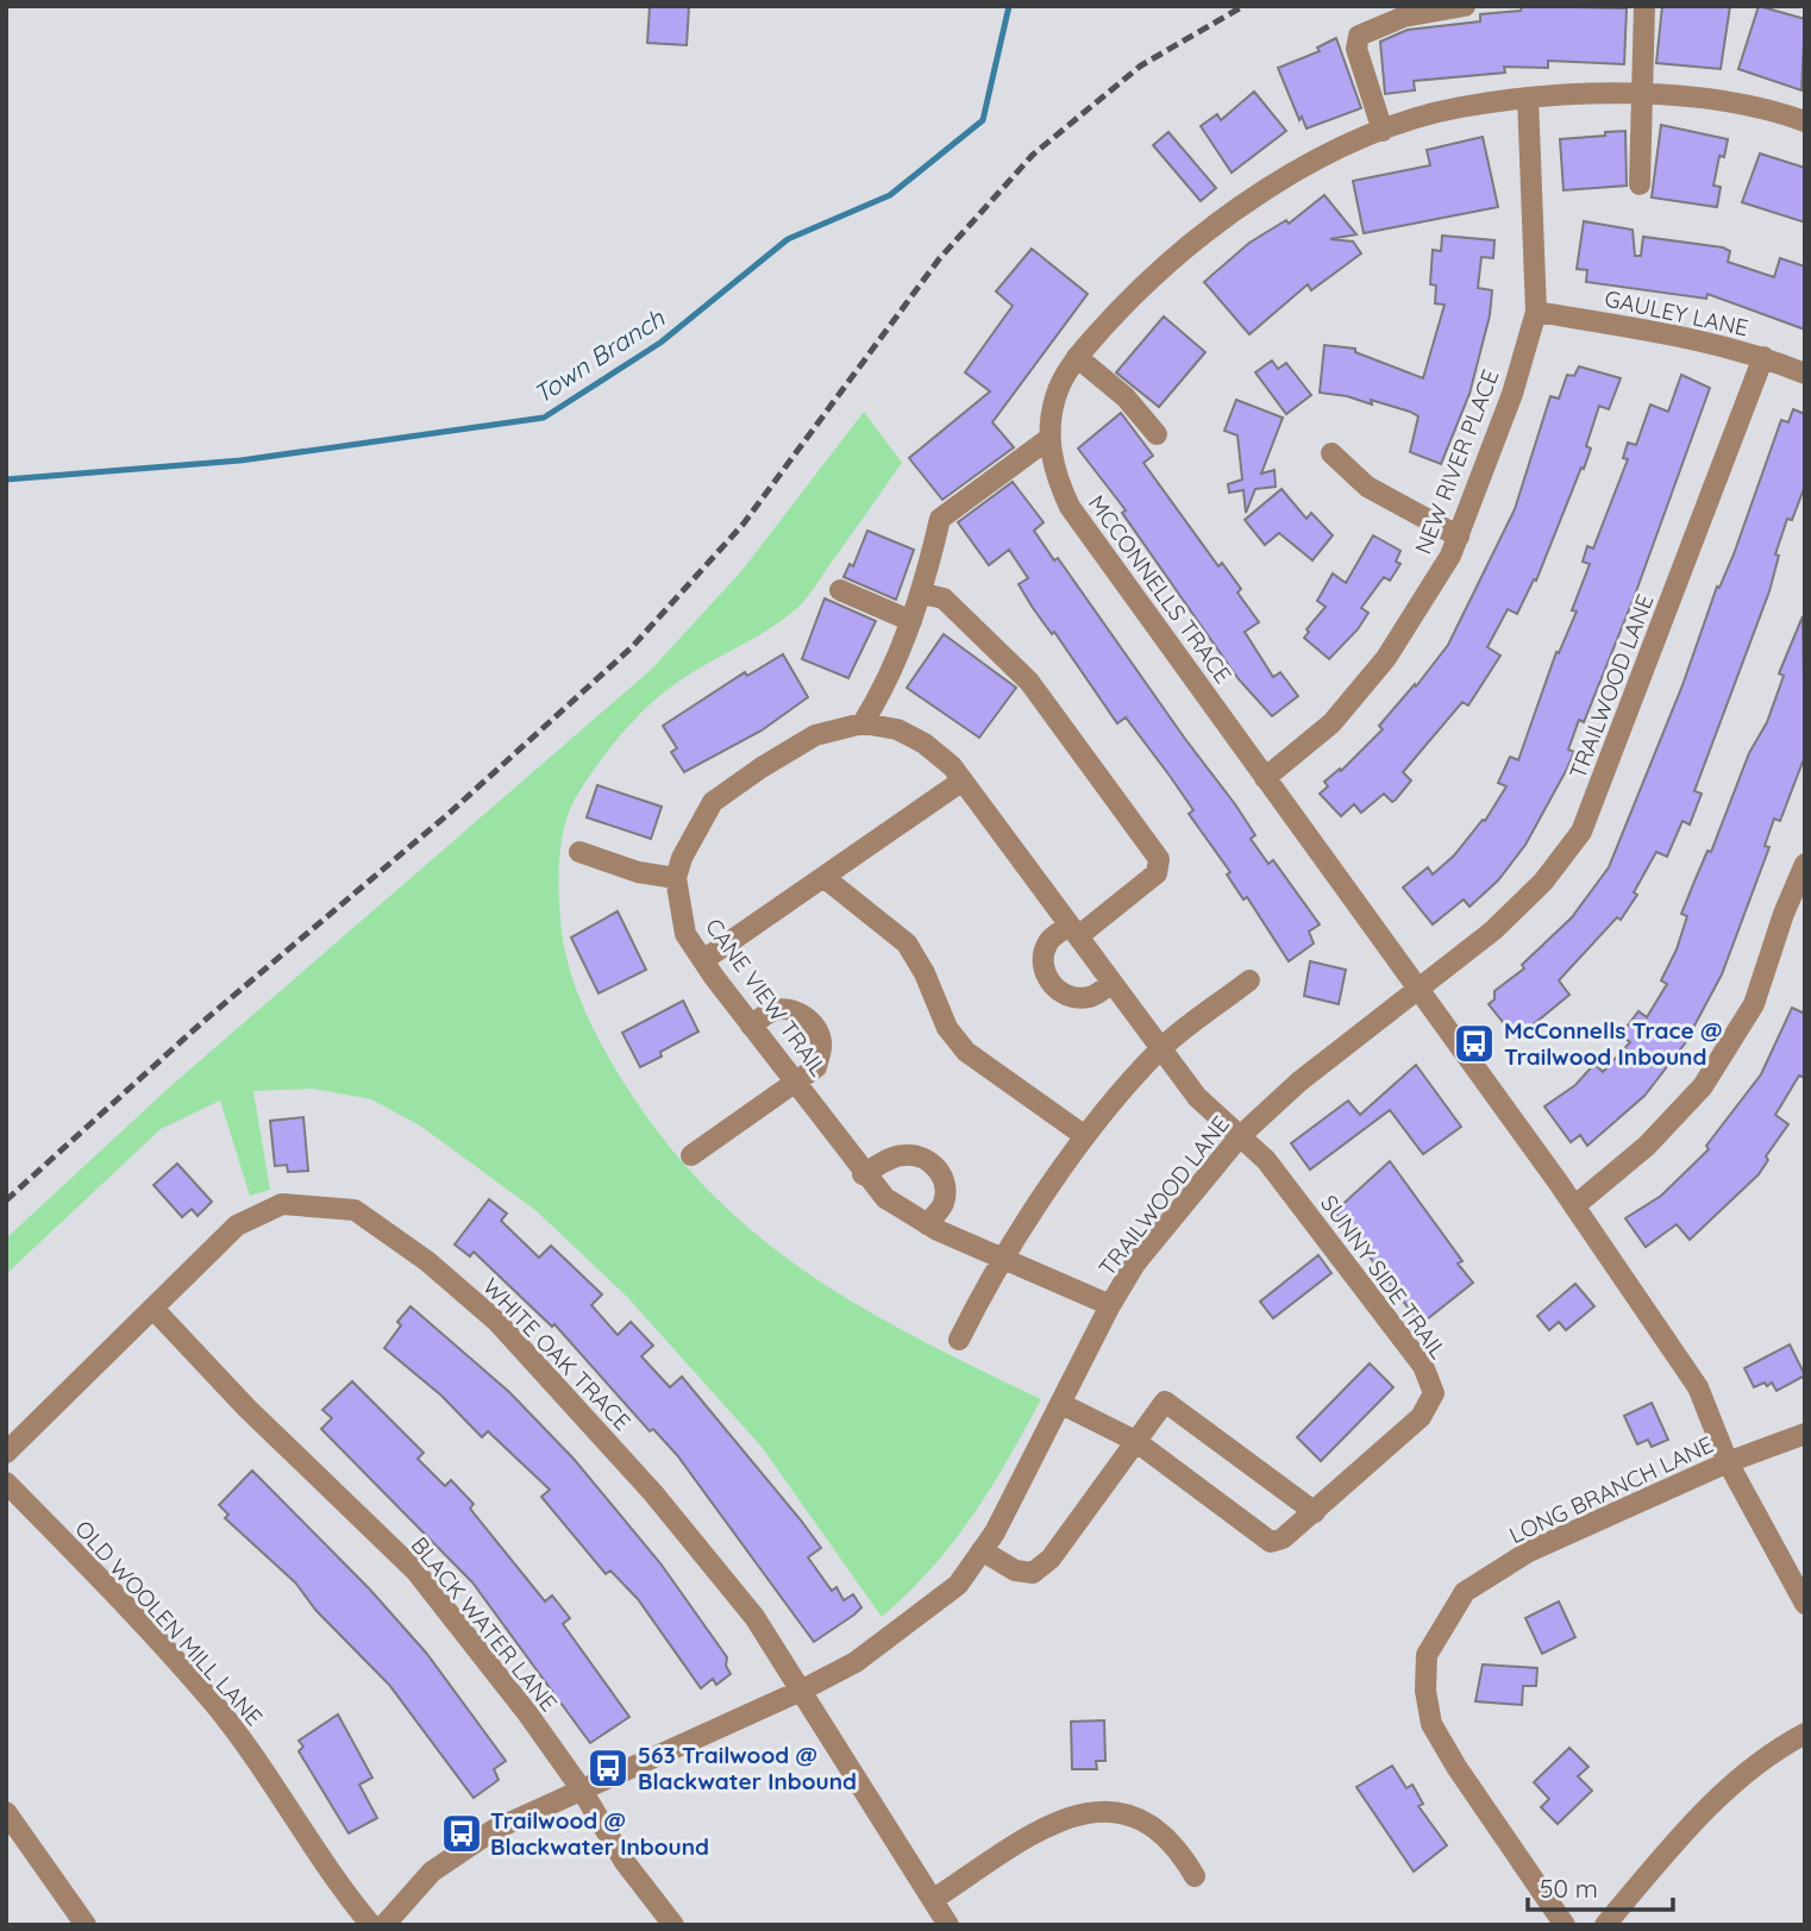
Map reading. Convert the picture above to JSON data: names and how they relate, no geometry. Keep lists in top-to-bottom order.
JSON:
{
  "streets": {
    "street": [
      "GAULEY LANE",
      "NEW RIVER PLACE",
      "MCCONNELLS TRACE",
      "TRAILWOOD LANE",
      "CANE VIEW TRAIL",
      "SUNNY SIDE TRAIL",
      "WHITE OAK TRACE",
      "LONG BRANCH LANE",
      "OLD WOOLEN MILL LANE",
      "BLACK WATER LANE"
    ]
  },
  "crossings": [
    ["GAULEY LANE", "NEW RIVER PLACE"],
    ["GAULEY LANE", "TRAILWOOD LANE"],
    ["NEW RIVER PLACE", "MCCONNELLS TRACE"],
    ["MCCONNELLS TRACE", "TRAILWOOD LANE"],
    ["MCCONNELLS TRACE", "LONG BRANCH LANE"],
    ["TRAILWOOD LANE", "CANE VIEW TRAIL"],
    ["TRAILWOOD LANE", "SUNNY SIDE TRAIL"],
    ["TRAILWOOD LANE", "WHITE OAK TRACE"],
    ["TRAILWOOD LANE", "BLACK WATER LANE"],
    ["WHITE OAK TRACE", "BLACK WATER LANE"]
  ],
  "water": ["Town Branch"],
  "places": {
    "bus stop": ["McConnells Trace @ Trailwood Inbound", "563 Trailwood @ Blackwater Inbound", "Trailwood @ Blackwater Inbound"]
  },
  "scale_bar": "50 m"
}
